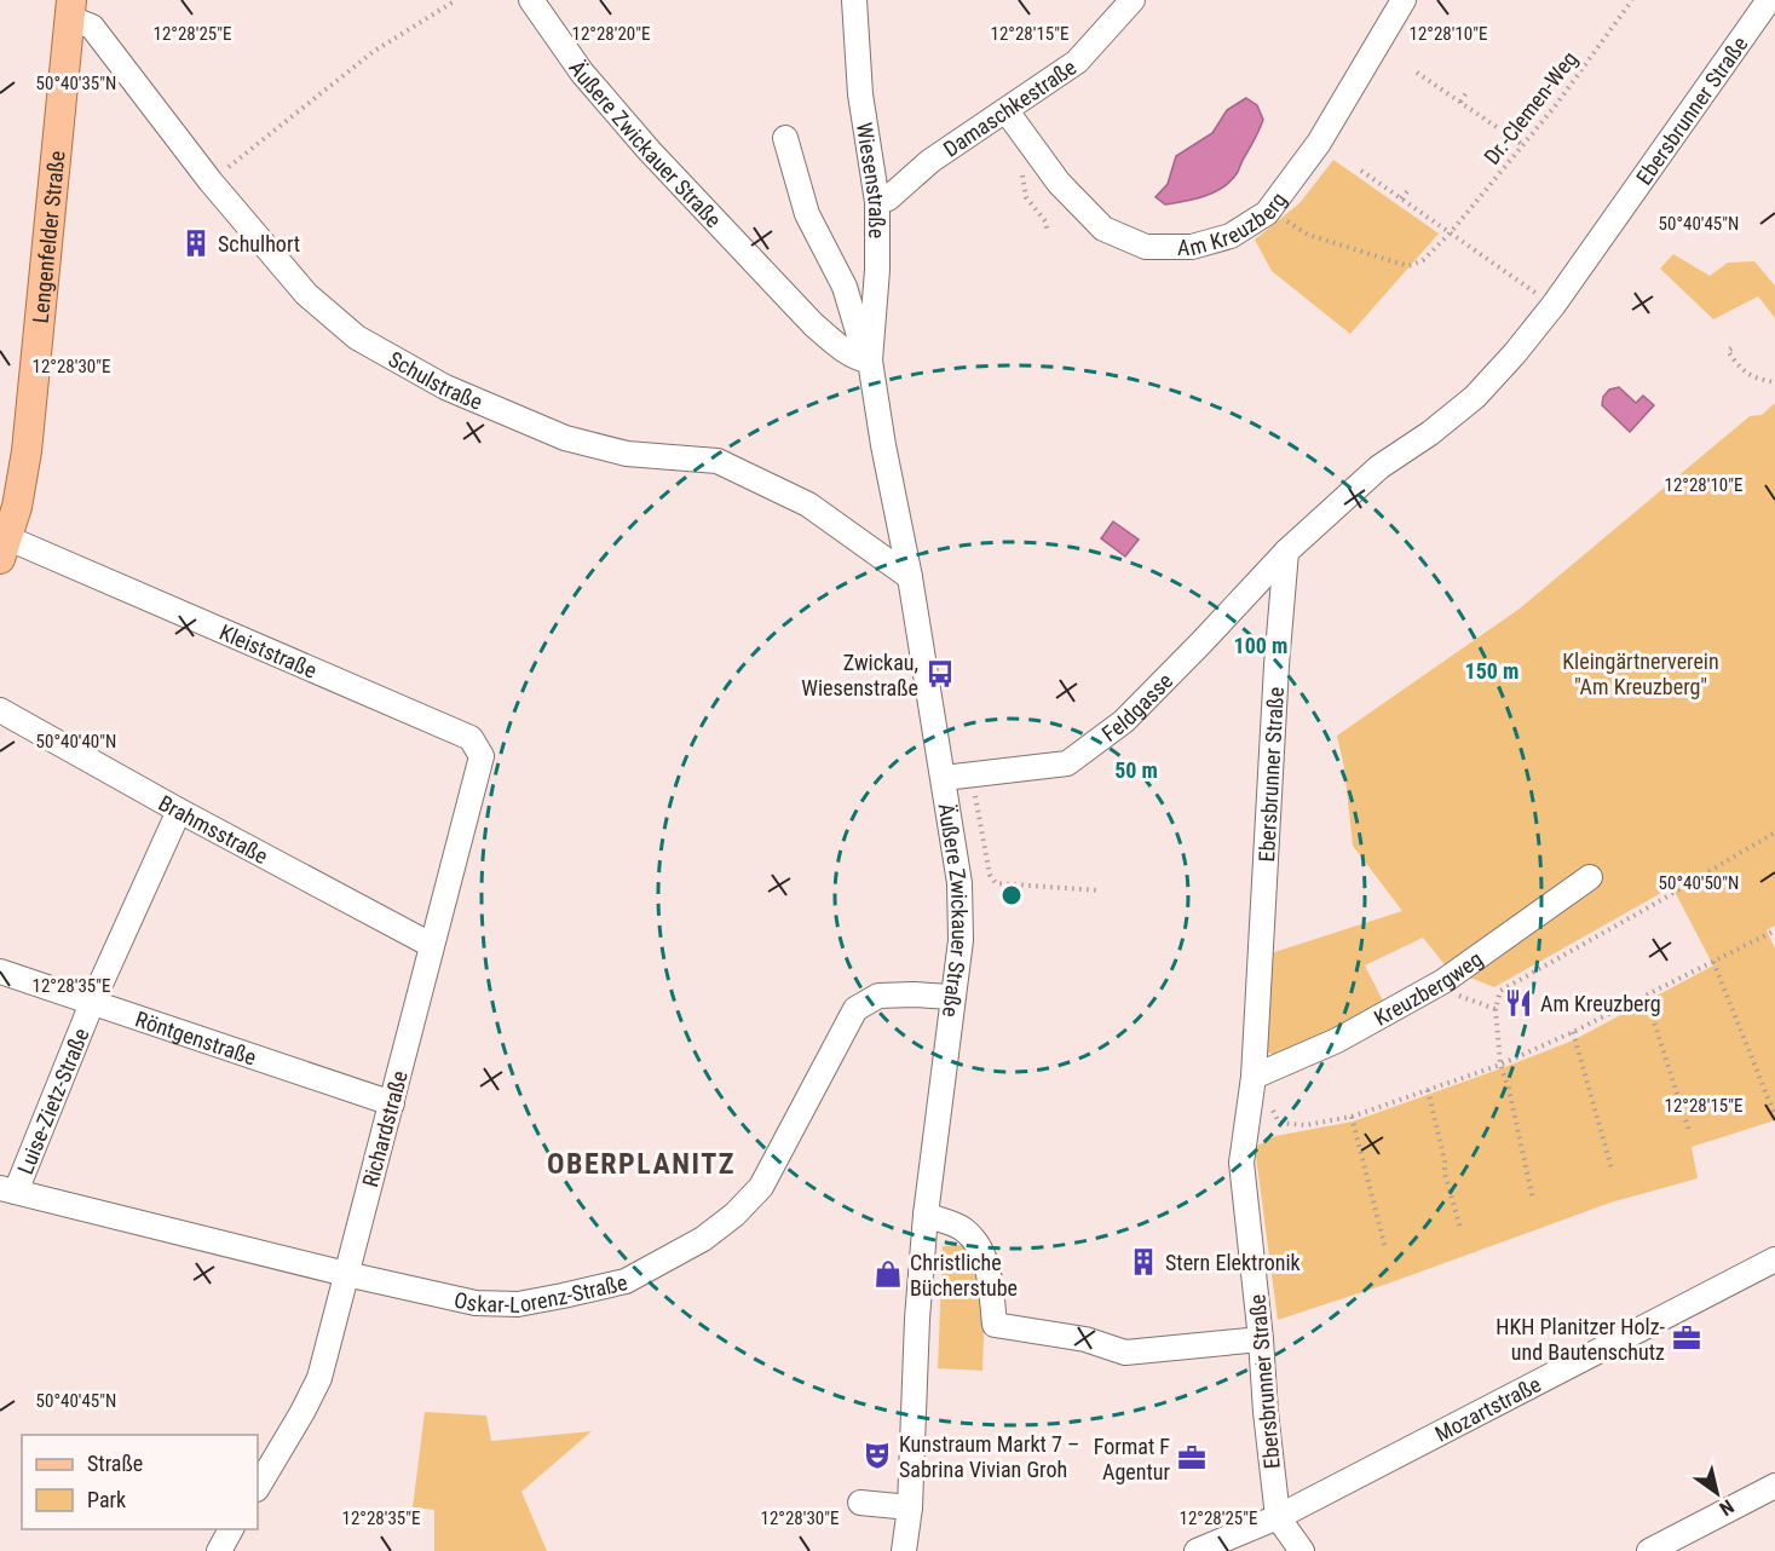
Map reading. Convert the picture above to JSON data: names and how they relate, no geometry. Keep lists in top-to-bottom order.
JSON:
{
  "streets": {
    "main road": ["Lengenfelder Straße"],
    "street": [
      "Damaschkestraße",
      "Ebersbrunner Straße",
      "Äußere Zwickauer Straße",
      "Wiesenstraße",
      "Am Kreuzberg",
      "Schulstraße",
      "Kleiststraße",
      "Feldgasse",
      "Brahmsstraße",
      "Kreuzbergweg",
      "Röntgenstraße",
      "Luise-Zietz-Straße",
      "Richardstraße",
      "Oskar-Lorenz-Straße",
      "Mozartstraße"
    ],
    "path": ["Dr.-Clemen-Weg"]
  },
  "crossings": [
    ["Damaschkestraße", "Wiesenstraße"],
    ["Damaschkestraße", "Am Kreuzberg"],
    ["Dr.-Clemen-Weg", "Am Kreuzberg"],
    ["Ebersbrunner Straße", "Feldgasse"],
    ["Ebersbrunner Straße", "Kreuzbergweg"],
    ["Ebersbrunner Straße", "Mozartstraße"],
    ["Äußere Zwickauer Straße", "Wiesenstraße"],
    ["Äußere Zwickauer Straße", "Schulstraße"],
    ["Äußere Zwickauer Straße", "Feldgasse"],
    ["Äußere Zwickauer Straße", "Oskar-Lorenz-Straße"],
    ["Lengenfelder Straße", "Schulstraße"],
    ["Lengenfelder Straße", "Kleiststraße"],
    ["Kleiststraße", "Richardstraße"],
    ["Brahmsstraße", "Luise-Zietz-Straße"],
    ["Brahmsstraße", "Richardstraße"],
    ["Röntgenstraße", "Luise-Zietz-Straße"],
    ["Röntgenstraße", "Richardstraße"],
    ["Luise-Zietz-Straße", "Oskar-Lorenz-Straße"],
    ["Richardstraße", "Oskar-Lorenz-Straße"]
  ],
  "districts": ["OBERPLANITZ"],
  "parks": ["Kleingärtnerverein \"Am Kreuzberg\""],
  "places": {
    "building": ["Schulhort", "Stern Elektronik"],
    "bus stop": ["Zwickau, Wiesenstraße"],
    "restaurant": ["Am Kreuzberg"],
    "shop": ["Christliche Bücherstube"],
    "office": ["HKH Planitzer Holz- und Bautenschutz", "Format F Agentur"],
    "theatre": ["Kunstraum Markt 7 – Sabrina Vivian Groh"]
  },
  "legend": ["Straße", "Park"],
  "north": "bottom right",
  "coordinates": [
    "12°28'15\"E",
    "12°28'25\"E",
    "12°28'20\"E",
    "12°28'10\"E",
    "50°40'35\"N",
    "50°40'45\"N",
    "12°28'30\"E",
    "50°40'40\"N",
    "50°40'50\"N",
    "12°28'35\"E"
  ],
  "rings": ["100 m", "150 m", "50 m"]
}
